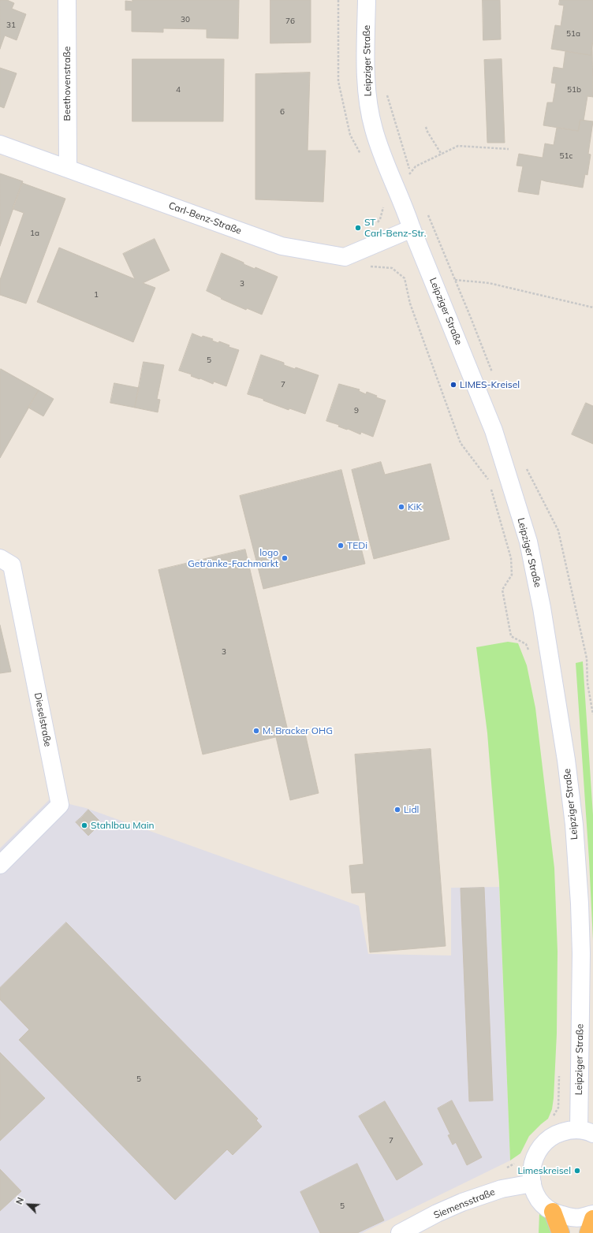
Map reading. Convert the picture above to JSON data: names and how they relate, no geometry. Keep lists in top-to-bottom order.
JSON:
{
  "streets": {
    "main road": [
      "Leipziger Straße",
      "Beethovenstraße",
      "Carl-Benz-Straße",
      "Dieselstraße",
      "Siemensstraße"
    ]
  },
  "crossings": [
    ["Leipziger Straße", "Carl-Benz-Straße"],
    ["Leipziger Straße", "Siemensstraße"],
    ["Beethovenstraße", "Carl-Benz-Straße"]
  ],
  "places": [
    "ST Carl-Benz-Str.",
    "LIMES-Kreisel",
    "KiK",
    "TEDi",
    "logo Getränke-Fachmarkt",
    "M. Bracker OHG",
    "Lidl",
    "Stahlbau Main",
    "Limeskreisel"
  ],
  "house_numbers": [
    "30",
    "76",
    "31",
    "51a",
    "4",
    "51b",
    "6",
    "51c",
    "1a",
    "3",
    "1",
    "5",
    "7",
    "9",
    "3",
    "5",
    "7",
    "5"
  ],
  "north": "top left"
}
